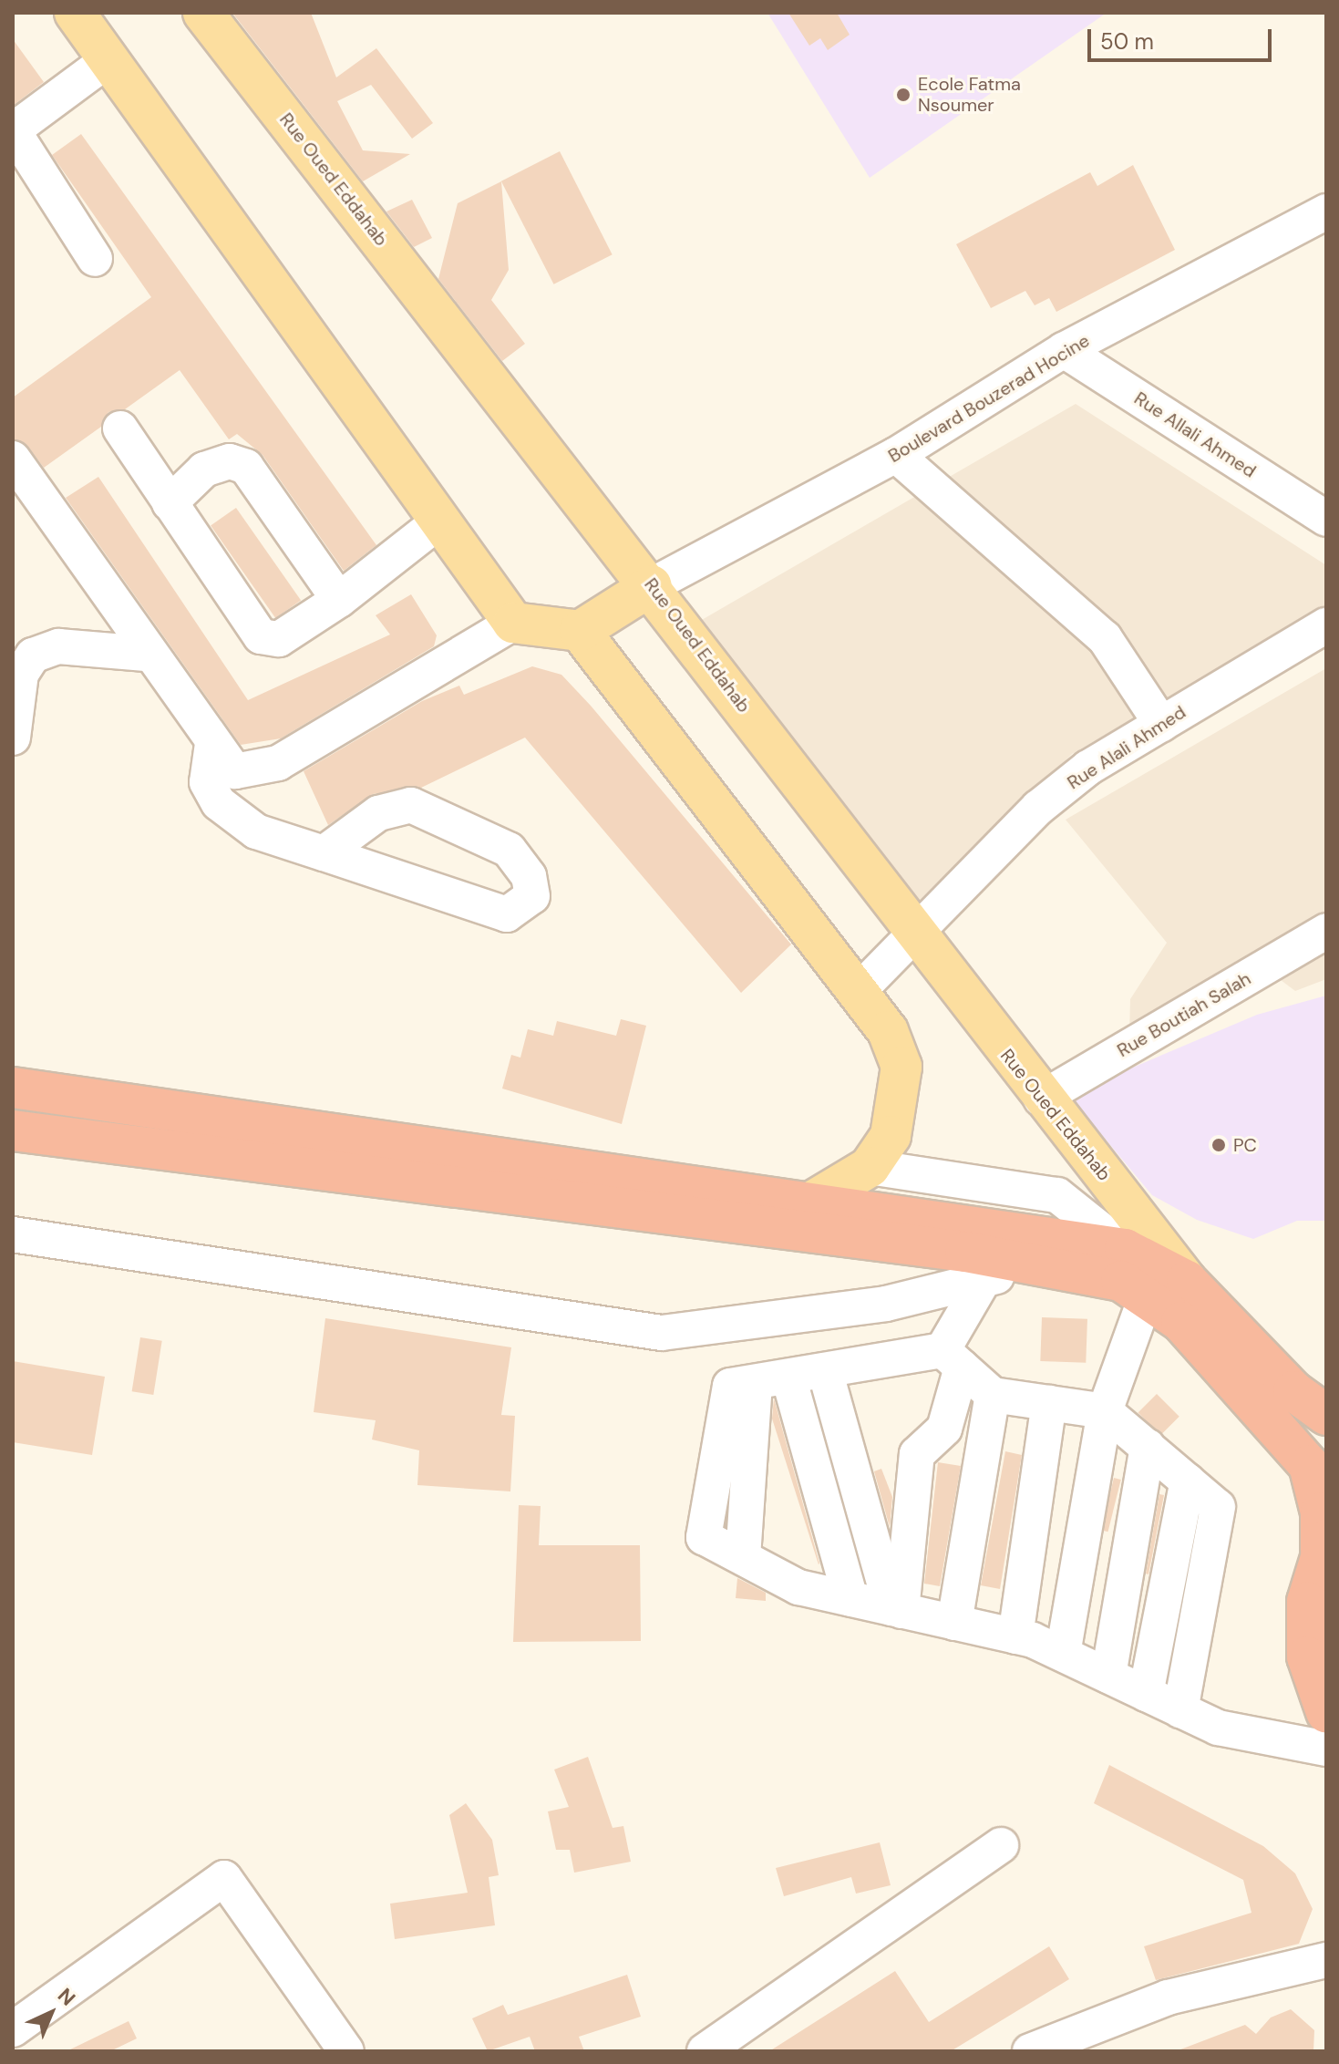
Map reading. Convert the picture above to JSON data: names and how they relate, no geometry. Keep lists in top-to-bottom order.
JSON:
{
  "streets": {
    "main road": ["Rue Oued Eddahab"],
    "street": [
      "Boulevard Bouzerad Hocine",
      "Rue Allali Ahmed",
      "Rue Alali Ahmed",
      "Rue Boutiah Salah"
    ]
  },
  "crossings": [
    ["Rue Oued Eddahab", "Boulevard Bouzerad Hocine"],
    ["Rue Oued Eddahab", "Rue Alali Ahmed"],
    ["Rue Oued Eddahab", "Rue Boutiah Salah"],
    ["Boulevard Bouzerad Hocine", "Rue Allali Ahmed"]
  ],
  "places": ["Ecole Fatma Nsoumer", "PC"],
  "scale_bar": "50 m",
  "north": "top right"
}
